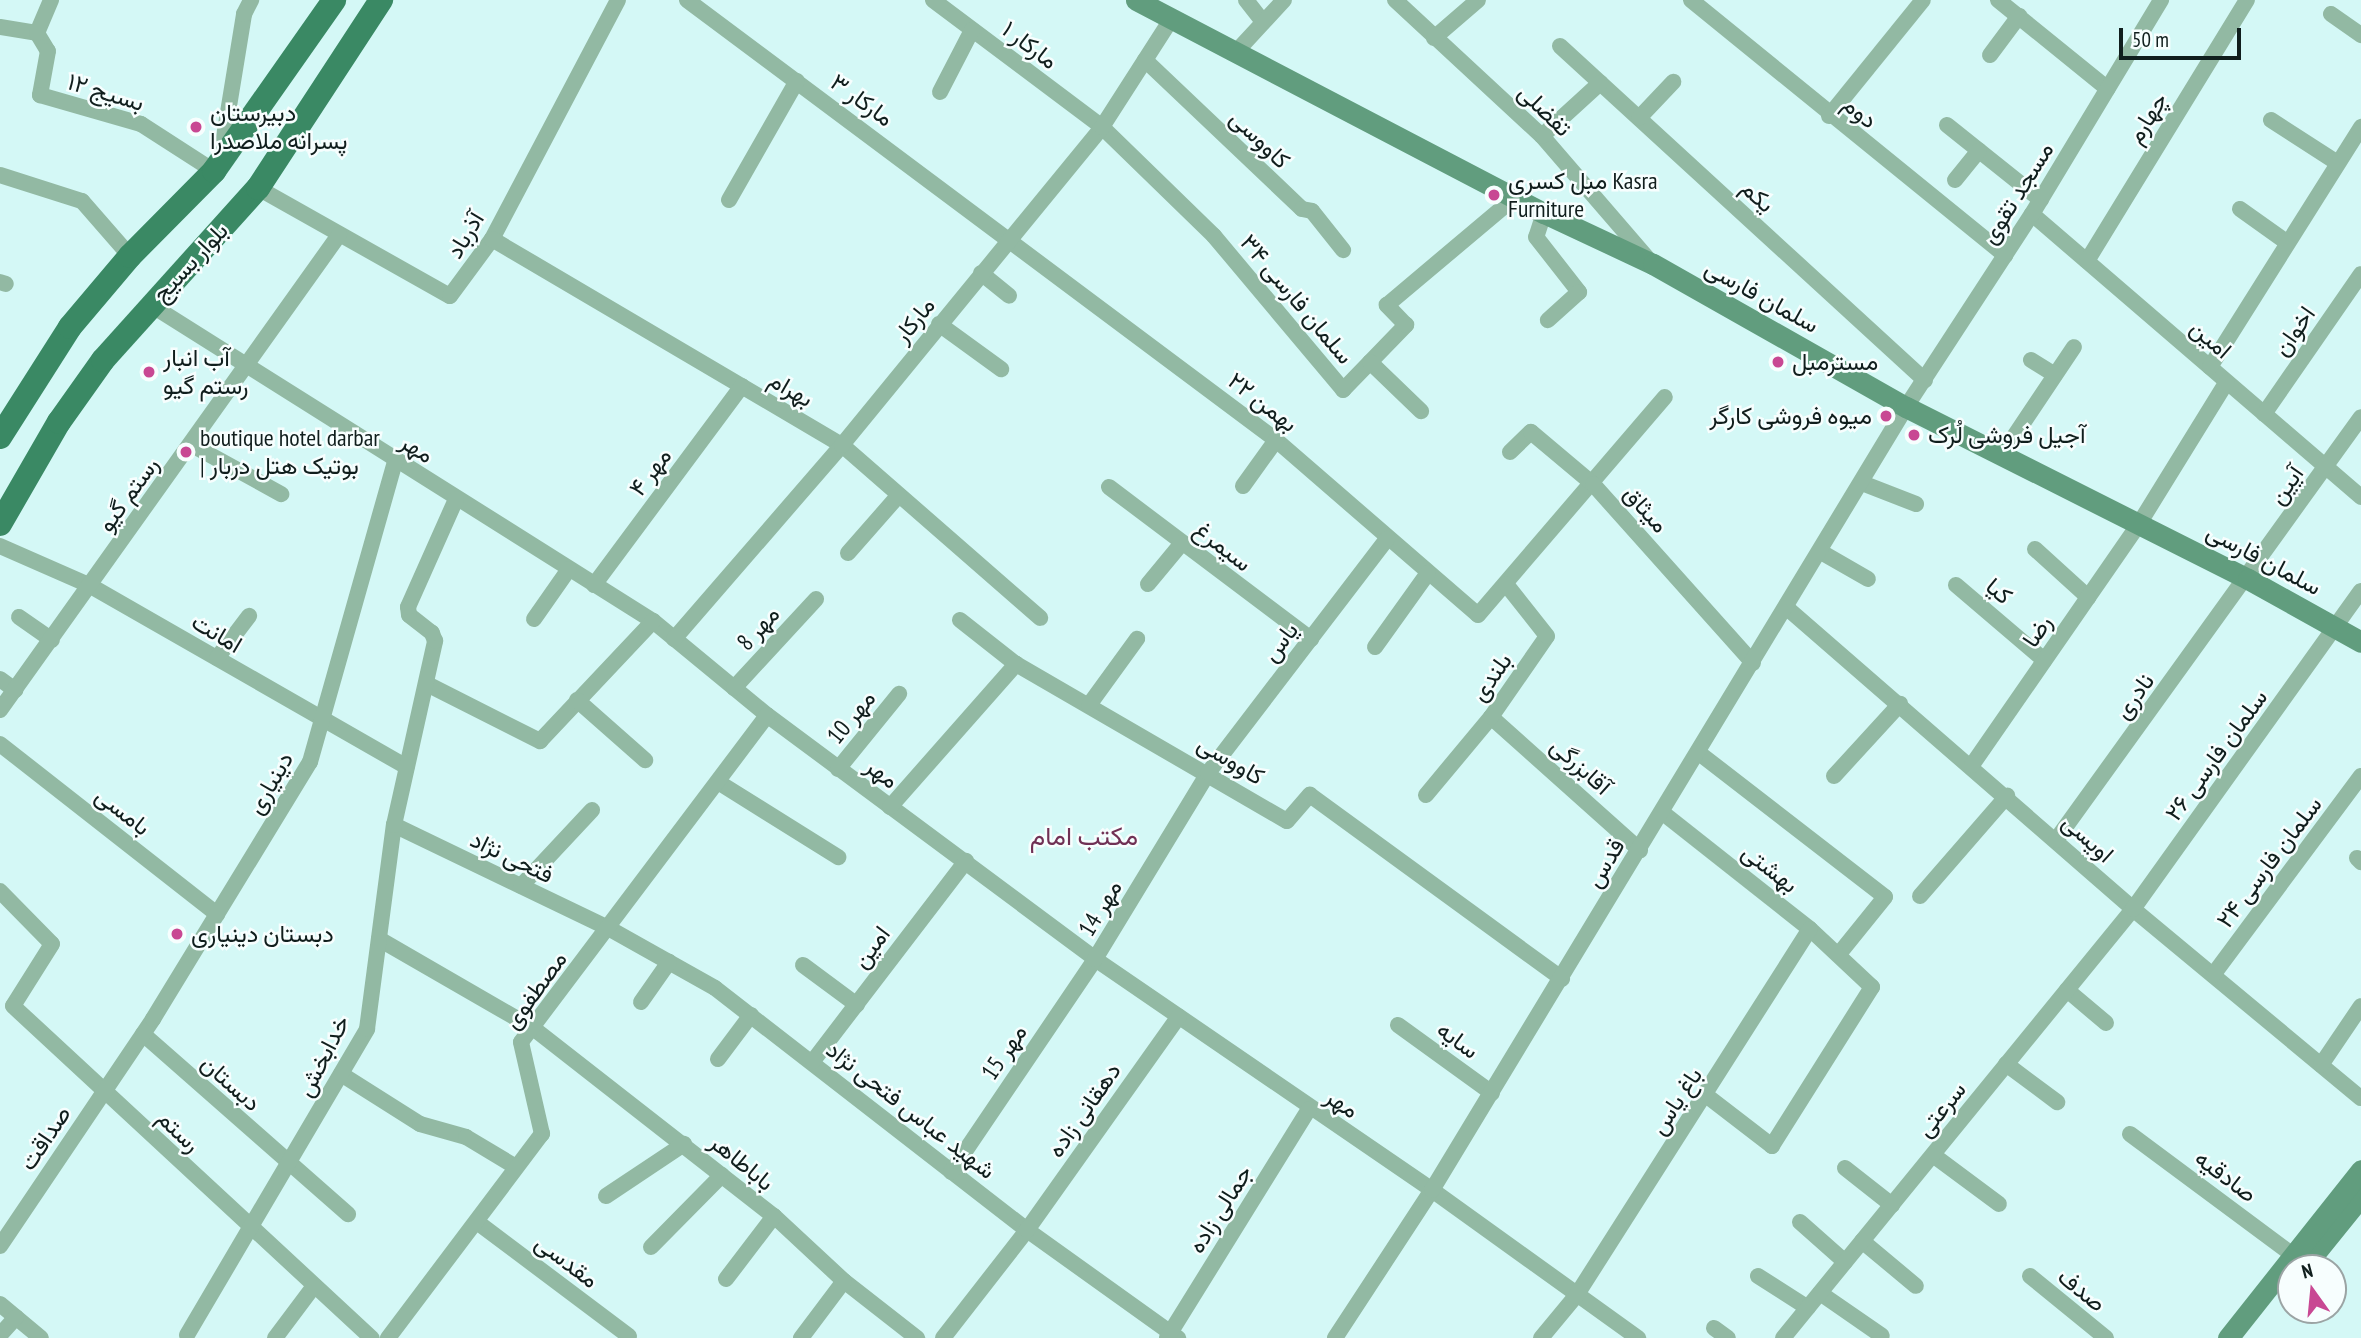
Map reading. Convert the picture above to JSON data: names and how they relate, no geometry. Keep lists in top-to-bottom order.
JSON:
{
  "streets": {
    "main road": ["بلوار بسیج", "سلمان فارسی"],
    "street": [
      "مارکار ۱",
      "بسیج ۱۲",
      "مارکار ۳",
      "تفضلی",
      "دوم",
      "چهارم",
      "کاووسی",
      "مسجد تقوی",
      "یکم",
      "آذرباد",
      "سلمان فارسی ۳۴",
      "مارکار",
      "اخوان",
      "امین",
      "بهرام",
      "۲۲ بهمن",
      "مهر",
      "مهر ۴",
      "آیین",
      "رستم گیو",
      "میثاق",
      "سیمرغ",
      "کیا",
      "مهر 8",
      "رضا",
      "امانت",
      "یاس",
      "بلندی",
      "نادری",
      "مهر 10",
      "سلمان فارسی ۲۶",
      "آقابزرگی",
      "دینیاری",
      "بامسی",
      "اویسی",
      "فتحی نژاد",
      "سلمان فارسی ۲۴",
      "قدس",
      "بهشتی",
      "مهر 14",
      "مصطفوی",
      "سایه",
      "مهر 15",
      "خدابخش",
      "دبستان",
      "باغ یاس",
      "سرعتی",
      "شهید عباس فتحی نژاد",
      "دهقانی زاده",
      "رستم",
      "صداقت",
      "باباطاهر",
      "صادقیه",
      "جمالی زاده",
      "مقدسی",
      "صدف"
    ]
  },
  "crossings": [
    ["مارکار ۱", "سلمان فارسی ۳۴"],
    ["مارکار ۱", "مارکار"],
    ["بسیج ۱۲", "بلوار بسیج"],
    ["مارکار ۳", "مارکار"],
    ["مارکار ۳", "۲۲ بهمن"],
    ["تفضلی", "سلمان فارسی"],
    ["دوم", "مسجد تقوی"],
    ["چهارم", "امین"],
    ["کاووسی", "مارکار"],
    ["کاووسی", "یاس"],
    ["کاووسی", "قدس"],
    ["کاووسی", "مهر 14"],
    ["مسجد تقوی", "یکم"],
    ["مسجد تقوی", "سلمان فارسی"],
    ["مسجد تقوی", "امین"],
    ["مسجد تقوی", "قدس"],
    ["آذرباد", "بلوار بسیج"],
    ["آذرباد", "بهرام"],
    ["آذرباد", "رستم گیو"],
    ["بلوار بسیج", "مهر"],
    ["سلمان فارسی", "سلمان فارسی ۳۴"],
    ["سلمان فارسی", "مارکار"],
    ["سلمان فارسی", "آیین"],
    ["سلمان فارسی", "رضا"],
    ["سلمان فارسی", "نادری"],
    ["سلمان فارسی", "سلمان فارسی ۲۶"],
    ["سلمان فارسی", "قدس"],
    ["سلمان فارسی ۳۴", "مارکار"],
    ["مارکار", "بهرام"],
    ["مارکار", "۲۲ بهمن"],
    ["مارکار", "مهر"],
    ["اخوان", "امین"],
    ["امین", "مهر"],
    ["امین", "آیین"],
    ["امین", "رضا"],
    ["امین", "شهید عباس فتحی نژاد"],
    ["بهرام", "مهر ۴"],
    ["۲۲ بهمن", "میثاق"],
    ["۲۲ بهمن", "یاس"],
    ["مهر", "مهر ۴"],
    ["مهر", "رستم گیو"],
    ["مهر", "مهر 8"],
    ["مهر", "مهر 10"],
    ["مهر", "دینیاری"],
    ["مهر", "قدس"],
    ["مهر", "مهر 14"],
    ["مهر", "مصطفوی"],
    ["مهر", "مهر 15"],
    ["مهر", "خدابخش"],
    ["مهر", "باغ یاس"],
    ["مهر", "دهقانی زاده"],
    ["مهر", "جمالی زاده"],
    ["آیین", "نادری"],
    ["رستم گیو", "امانت"],
    ["میثاق", "بلندی"],
    ["میثاق", "قدس"],
    ["سیمرغ", "یاس"],
    ["کیا", "رضا"],
    ["رضا", "اویسی"],
    ["امانت", "دینیاری"],
    ["امانت", "خدابخش"],
    ["یاس", "مهر 14"],
    ["بلندی", "آقابزرگی"],
    ["نادری", "اویسی"],
    ["سلمان فارسی ۲۶", "اویسی"],
    ["سلمان فارسی ۲۶", "سرعتی"],
    ["آقابزرگی", "قدس"],
    ["دینیاری", "بامسی"],
    ["دینیاری", "دبستان"],
    ["دینیاری", "رستم"],
    ["دینیاری", "صداقت"],
    ["اویسی", "سلمان فارسی ۲۴"],
    ["اویسی", "قدس"],
    ["اویسی", "سرعتی"],
    ["فتحی نژاد", "مصطفوی"],
    ["فتحی نژاد", "خدابخش"],
    ["فتحی نژاد", "شهید عباس فتحی نژاد"],
    ["قدس", "بهشتی"],
    ["قدس", "سایه"],
    ["بهشتی", "باغ یاس"],
    ["مهر 14", "مهر 15"],
    ["مصطفوی", "شهید عباس فتحی نژاد"],
    ["مصطفوی", "باباطاهر"],
    ["مصطفوی", "مقدسی"],
    ["مهر 15", "شهید عباس فتحی نژاد"],
    ["خدابخش", "دبستان"],
    ["خدابخش", "رستم"],
    ["خدابخش", "باباطاهر"],
    ["شهید عباس فتحی نژاد", "دهقانی زاده"],
    ["شهید عباس فتحی نژاد", "جمالی زاده"],
    ["رستم", "صداقت"]
  ],
  "districts": ["مکتب امام"],
  "places": [
    "دبیرستان پسرانه ملاصدرا",
    "مبل کسری Kasra Furniture",
    "مسترمبل",
    "آب انبار رستم گیو",
    "میوه فروشی کارگر",
    "آجیل فروشی لُرک",
    "boutique hotel darbar | بوتیک هتل دربار",
    "دبستان دینیاری"
  ],
  "scale_bar": "50 m",
  "north": "top"
}
